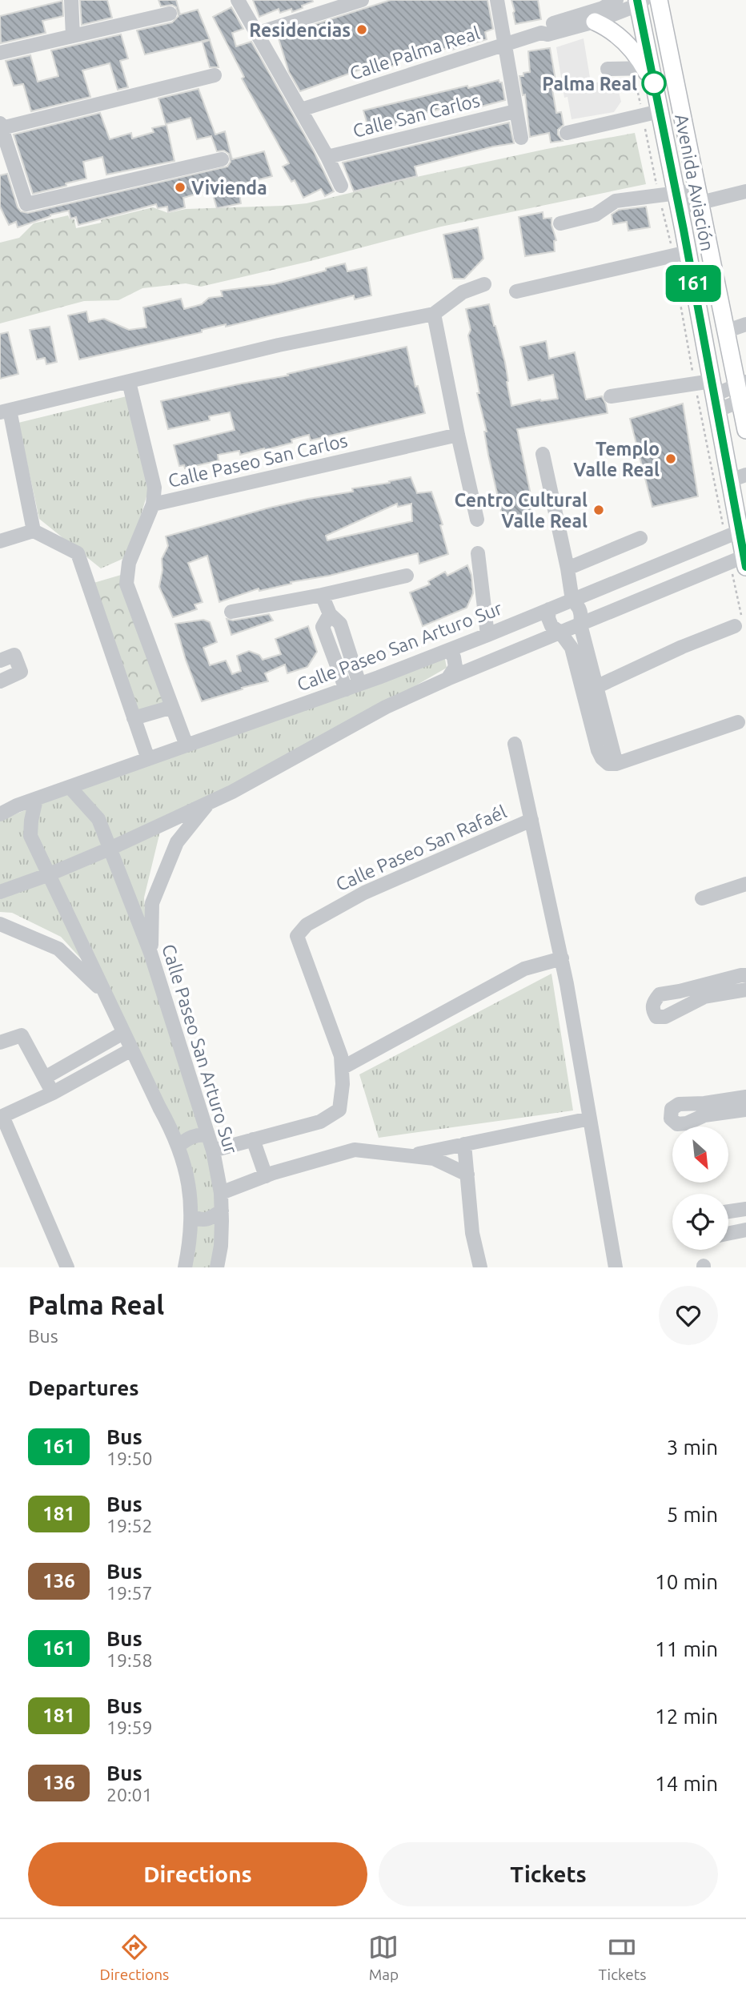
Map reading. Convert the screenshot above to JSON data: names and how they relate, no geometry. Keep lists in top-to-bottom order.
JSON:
{
  "streets": {
    "main road": ["Avenida Aviación"],
    "street": [
      "Calle Palma Real",
      "Calle San Carlos",
      "Calle Paseo San Carlos",
      "Calle Paseo San Arturo Sur",
      "Calle Paseo San Rafaél"
    ]
  },
  "crossings": [
    ["Calle Palma Real", "Avenida Aviación"],
    ["Avenida Aviación", "Calle Paseo San Arturo Sur"],
    ["Calle Paseo San Carlos", "Calle Paseo San Arturo Sur"],
    ["Calle Paseo San Arturo Sur", "Calle Paseo San Rafaél"]
  ],
  "places": [
    "Residencias",
    "Palma Real",
    "Vivienda",
    "Templo Valle Real",
    "Centro Cultural Valle Real"
  ],
  "lines": ["bus line 161"],
  "north": "bottom right",
  "page": {
    "on_map": "161",
    "heading": [
      ["Palma Real", "Bus"],
      "Departures"
    ],
    "list": [
      {
        "mark": "161",
        "name": "Bus",
        "note": "19:50",
        "value": "3 min"
      },
      {
        "mark": "181",
        "name": "Bus",
        "note": "19:52",
        "value": "5 min"
      },
      {
        "mark": "136",
        "name": "Bus",
        "note": "19:57",
        "value": "10 min"
      },
      {
        "mark": "161",
        "name": "Bus",
        "note": "19:58",
        "value": "11 min"
      },
      {
        "mark": "181",
        "name": "Bus",
        "note": "19:59",
        "value": "12 min"
      },
      {
        "mark": "136",
        "name": "Bus",
        "note": "20:01",
        "value": "14 min"
      }
    ],
    "buttons": ["Directions", "Tickets"],
    "tabs": ["Directions", "Map", "Tickets"]
  }
}
